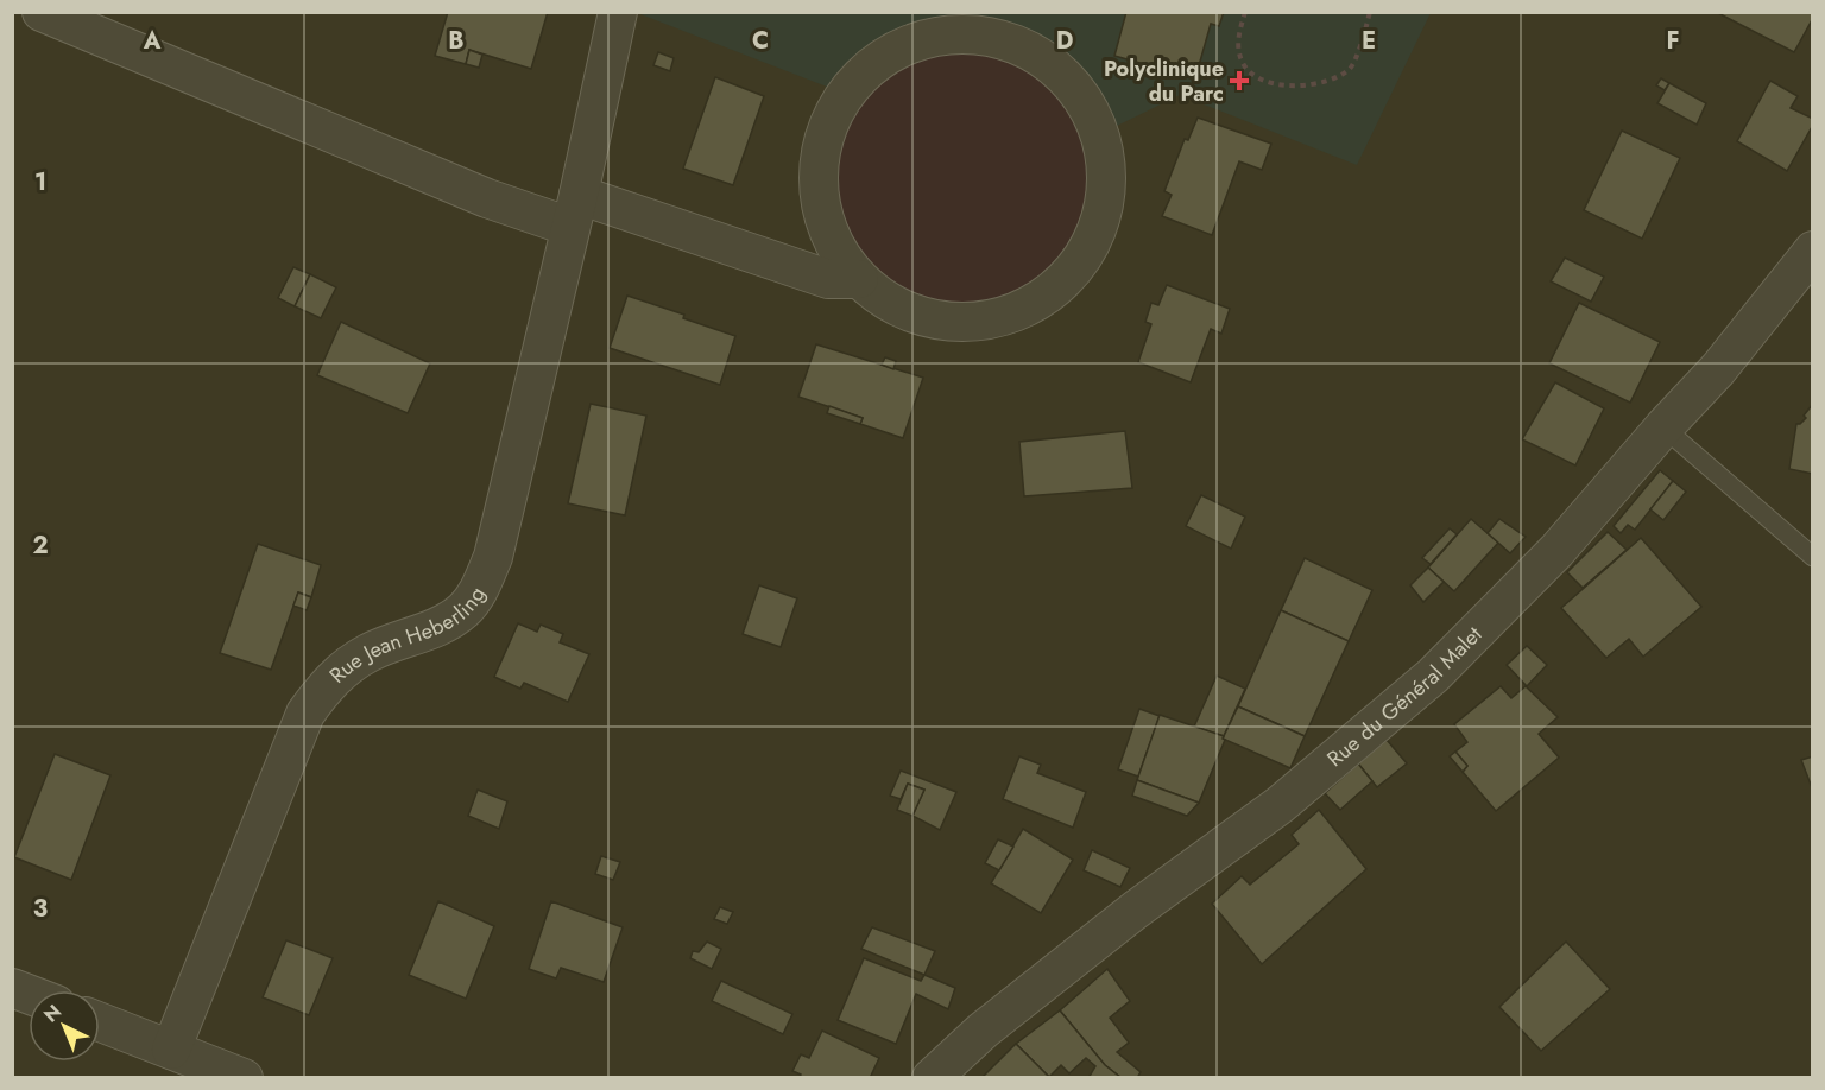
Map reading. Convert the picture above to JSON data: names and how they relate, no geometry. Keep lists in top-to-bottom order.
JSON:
{
  "streets": {
    "street": ["Rue Jean Heberling", "Rue du Général Malet"]
  },
  "places": {
    "health": ["Polyclinique du Parc"]
  },
  "north": "top left",
  "grid": {
    "columns": [
      "A",
      "B",
      "C",
      "D",
      "E",
      "F"
    ],
    "rows": ["1", "2", "3"]
  }
}
